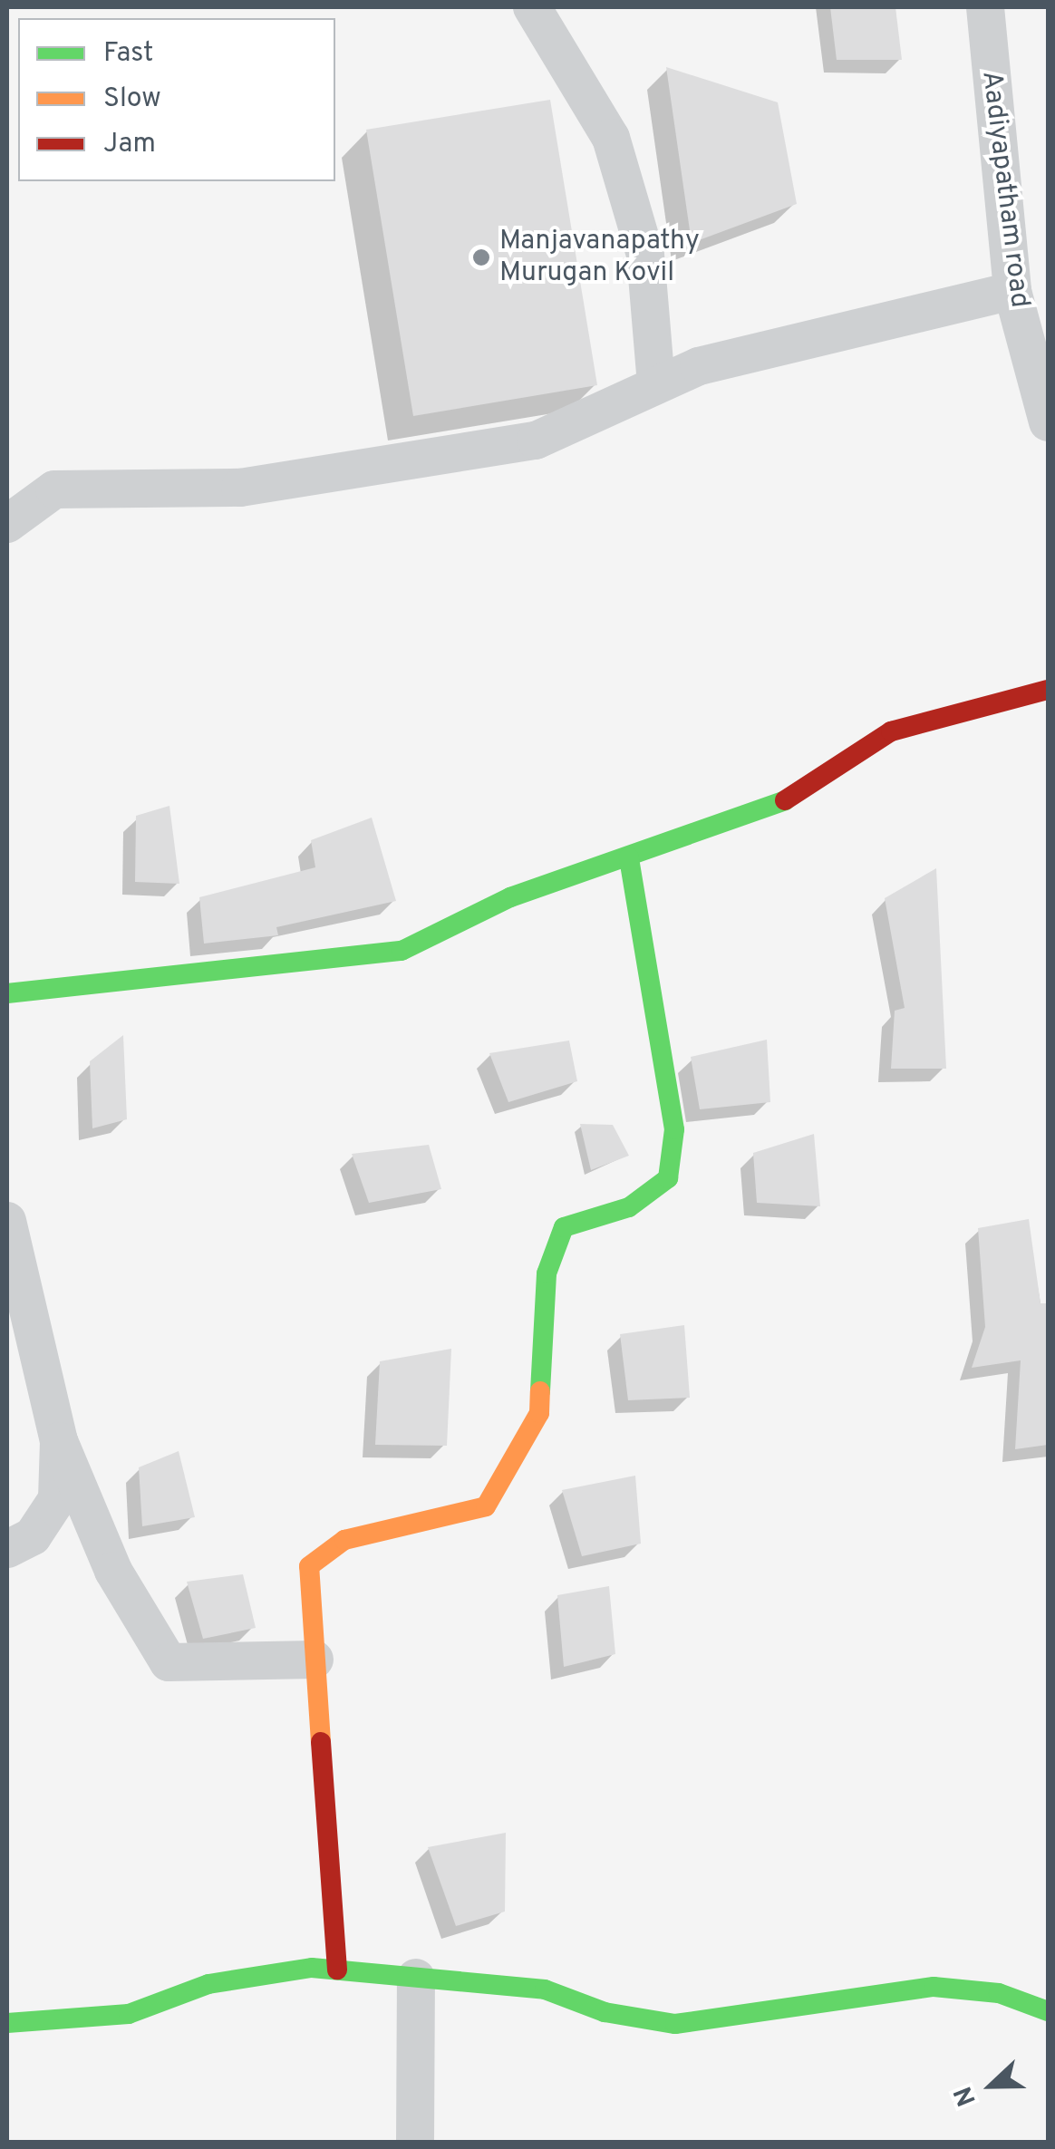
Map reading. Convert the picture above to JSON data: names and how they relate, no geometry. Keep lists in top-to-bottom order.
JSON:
{
  "streets": {
    "street": ["Aadiyapatham road"]
  },
  "places": ["Manjavanapathy Murugan Kovil"],
  "legend": ["Fast", "Slow", "Jam"],
  "north": "left"
}
